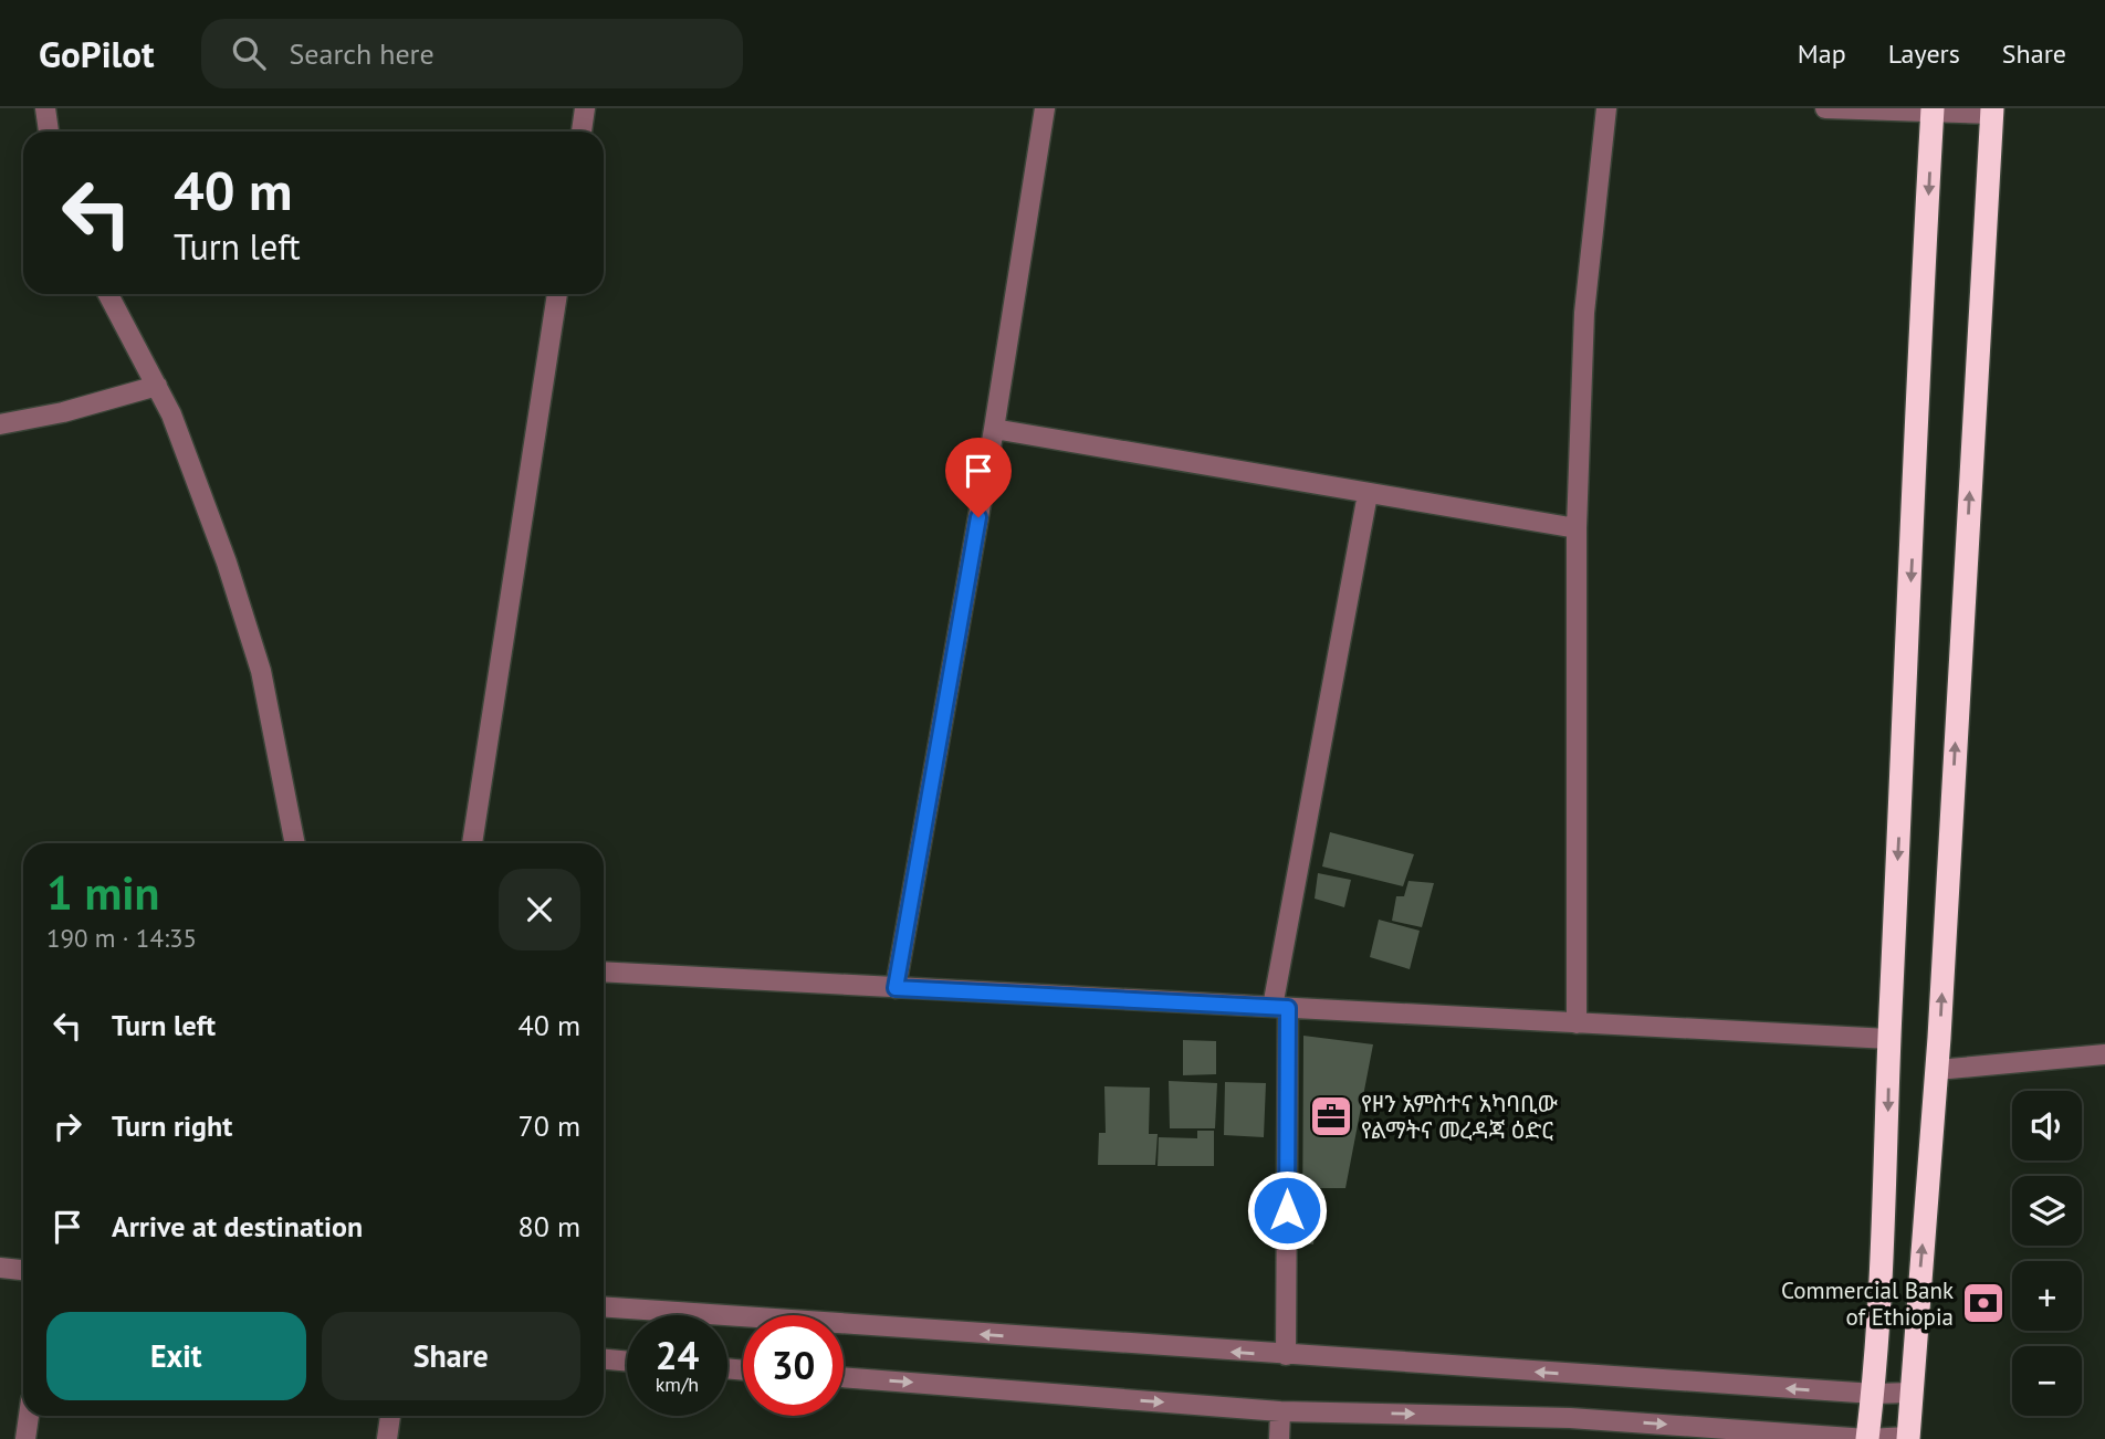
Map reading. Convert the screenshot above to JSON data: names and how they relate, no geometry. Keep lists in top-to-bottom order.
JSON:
{
  "places": {
    "office": ["የዞን አምስተና አካባቢው የልማትና መረዳጃ ዕድር"],
    "bank": ["Commercial Bank of Ethiopia"]
  },
  "page": {
    "header": "GoPilot",
    "search": "Search here",
    "nav": ["Map", "Layers", "Share"],
    "turn": ["40 m", "Turn left"],
    "heading": ["1 min", "190 m · 14:35"],
    "list": [
      {
        "name": "Turn left",
        "value": "40 m"
      },
      {
        "name": "Turn right",
        "value": "70 m"
      },
      {
        "name": "Arrive at destination",
        "value": "80 m"
      }
    ],
    "map_buttons": ["+", "−"],
    "buttons": ["Exit", "Share"],
    "speed": "24 km/h",
    "limit": "30"
  }
}
